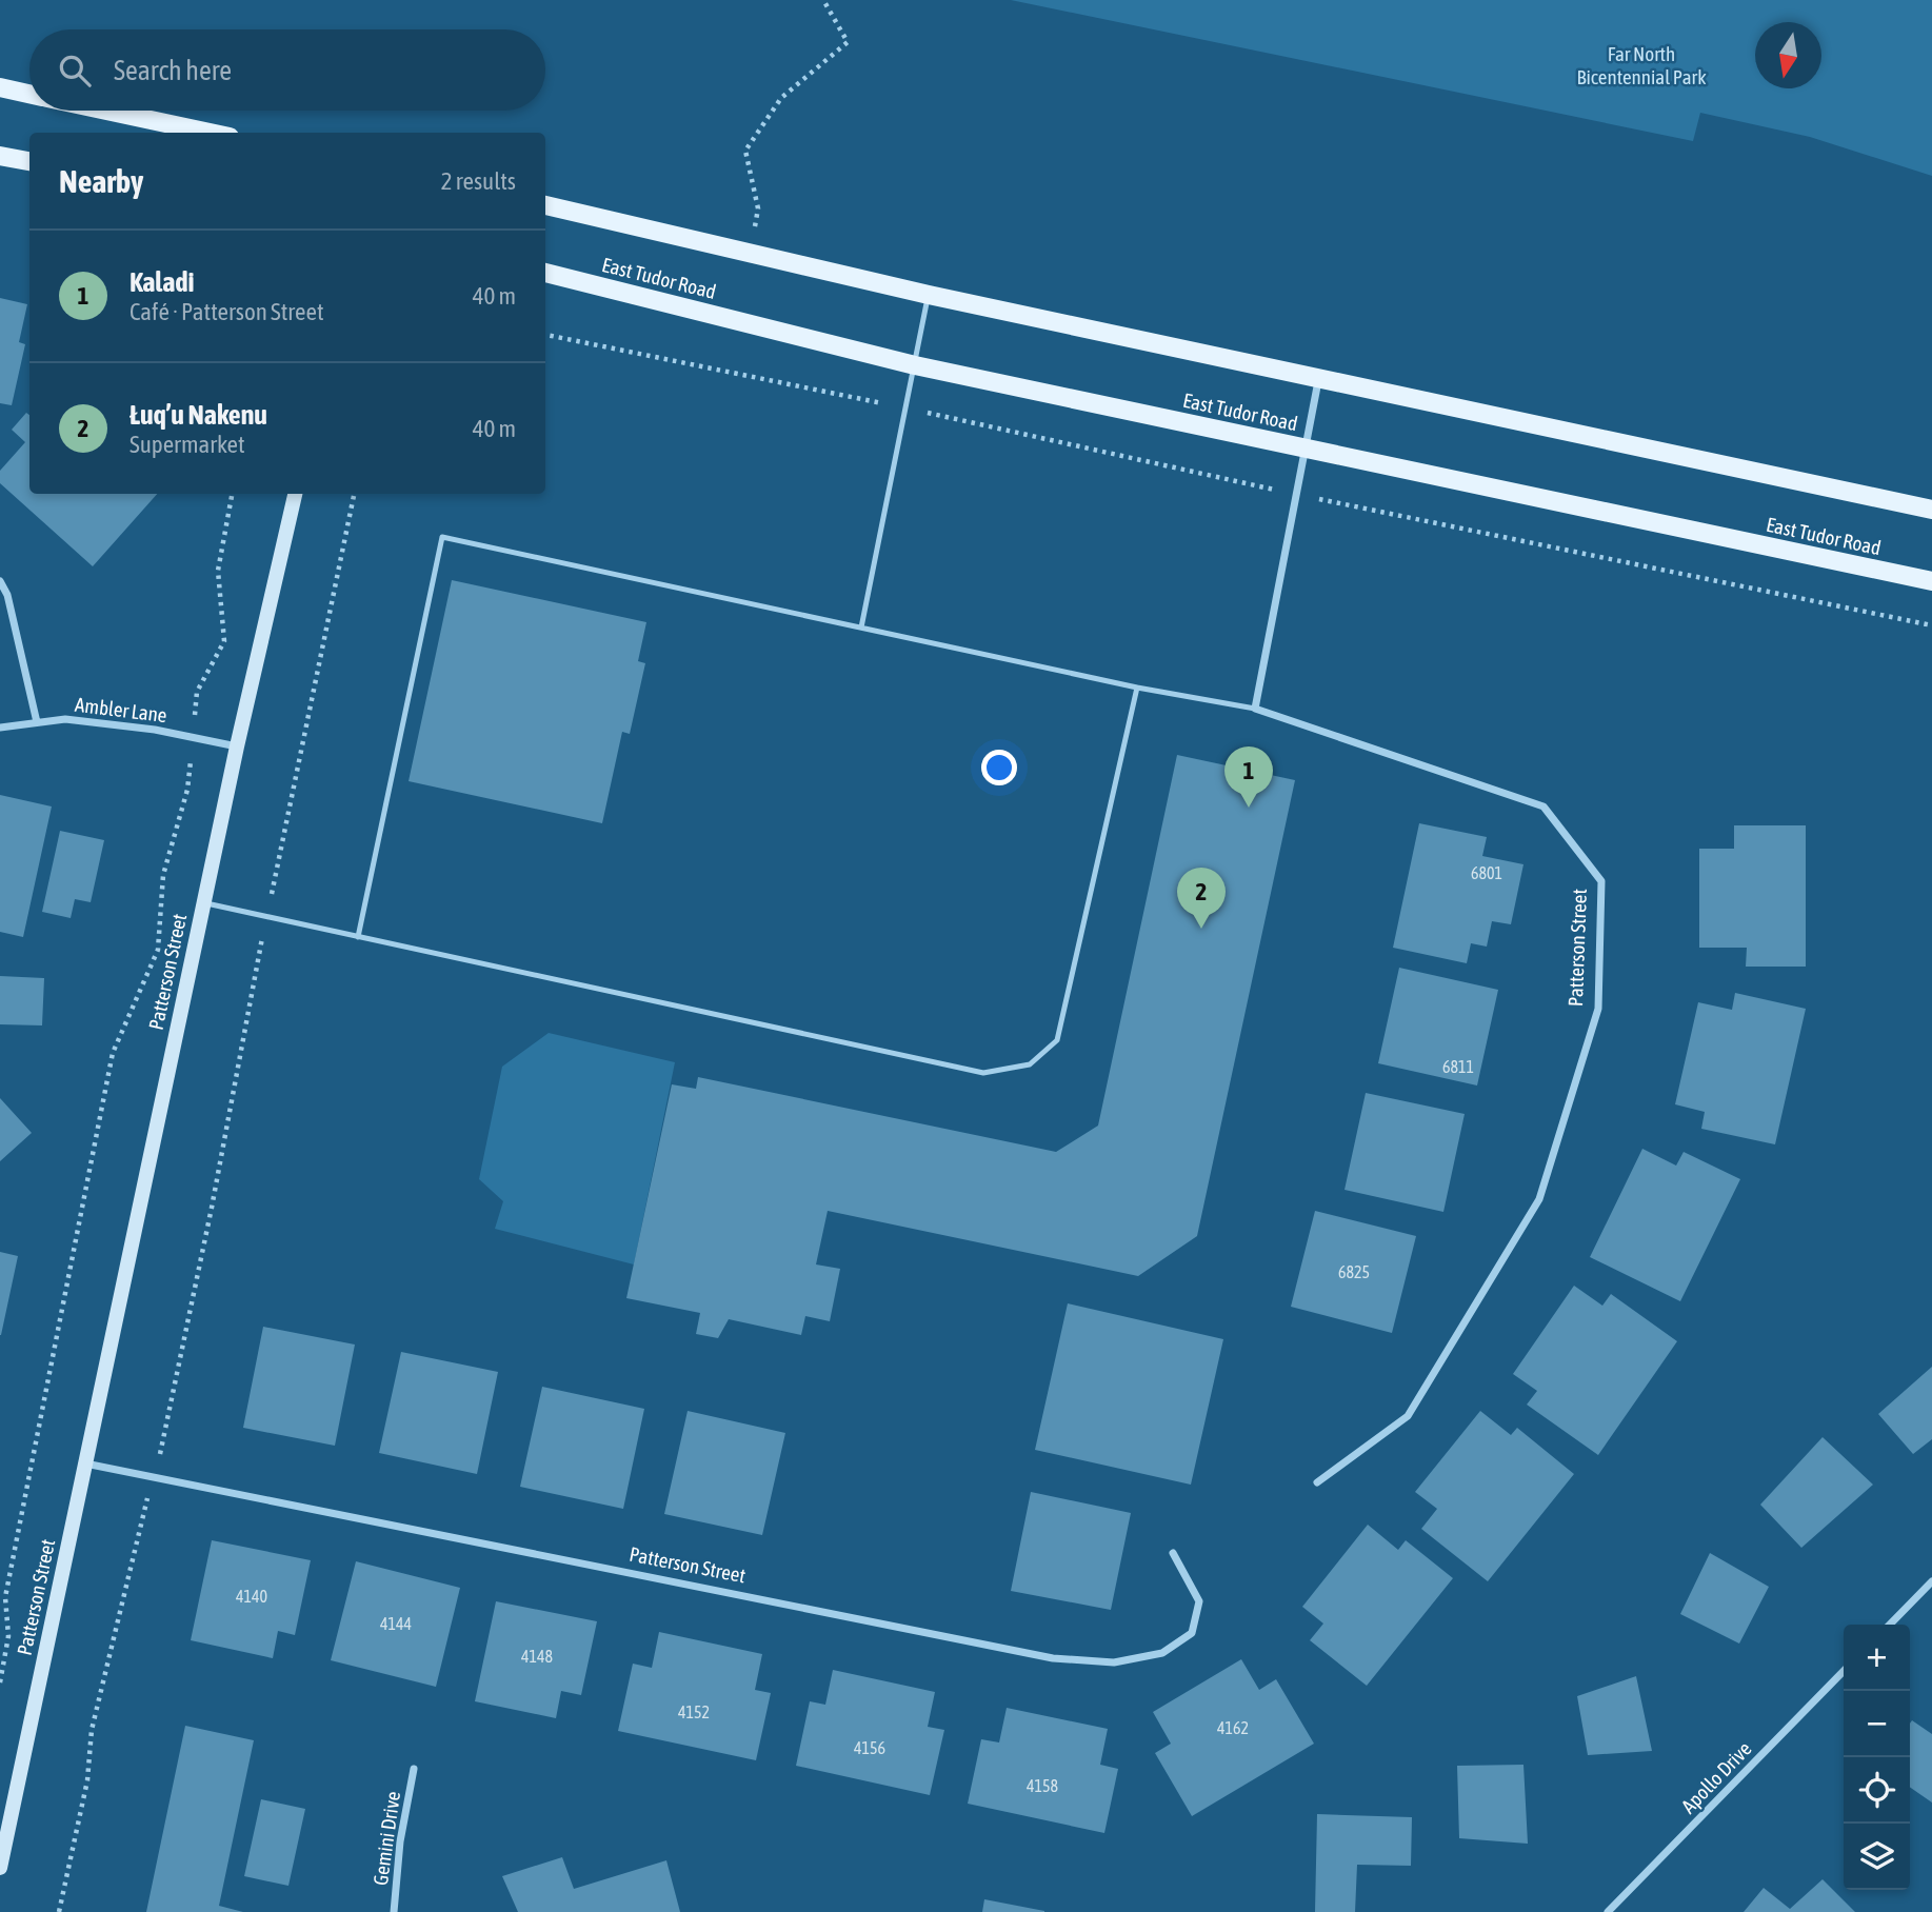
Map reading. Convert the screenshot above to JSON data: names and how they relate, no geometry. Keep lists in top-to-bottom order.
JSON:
{
  "streets": {
    "main road": ["East Tudor Road"],
    "street": [
      "Ambler Lane",
      "Patterson Street",
      "Apollo Drive",
      "Gemini Drive"
    ]
  },
  "crossings": [
    ["Ambler Lane", "Patterson Street"]
  ],
  "parks": ["Far North Bicentennial Park"],
  "house_numbers": [
    "6801",
    "6811",
    "6825",
    "4140",
    "4144",
    "4148",
    "4152",
    "4162",
    "4156",
    "4158"
  ],
  "north": "bottom",
  "page": {
    "search": "Search here",
    "heading": ["Nearby", "2 results"],
    "list": [
      {
        "mark": "1",
        "name": "Kaladi",
        "note": "Café · Patterson Street",
        "value": "40 m"
      },
      {
        "mark": "2",
        "name": "Łuq’u Nakenu",
        "note": "Supermarket",
        "value": "40 m"
      }
    ],
    "pins": ["1", "2"],
    "map_buttons": ["+", "−"]
  }
}
